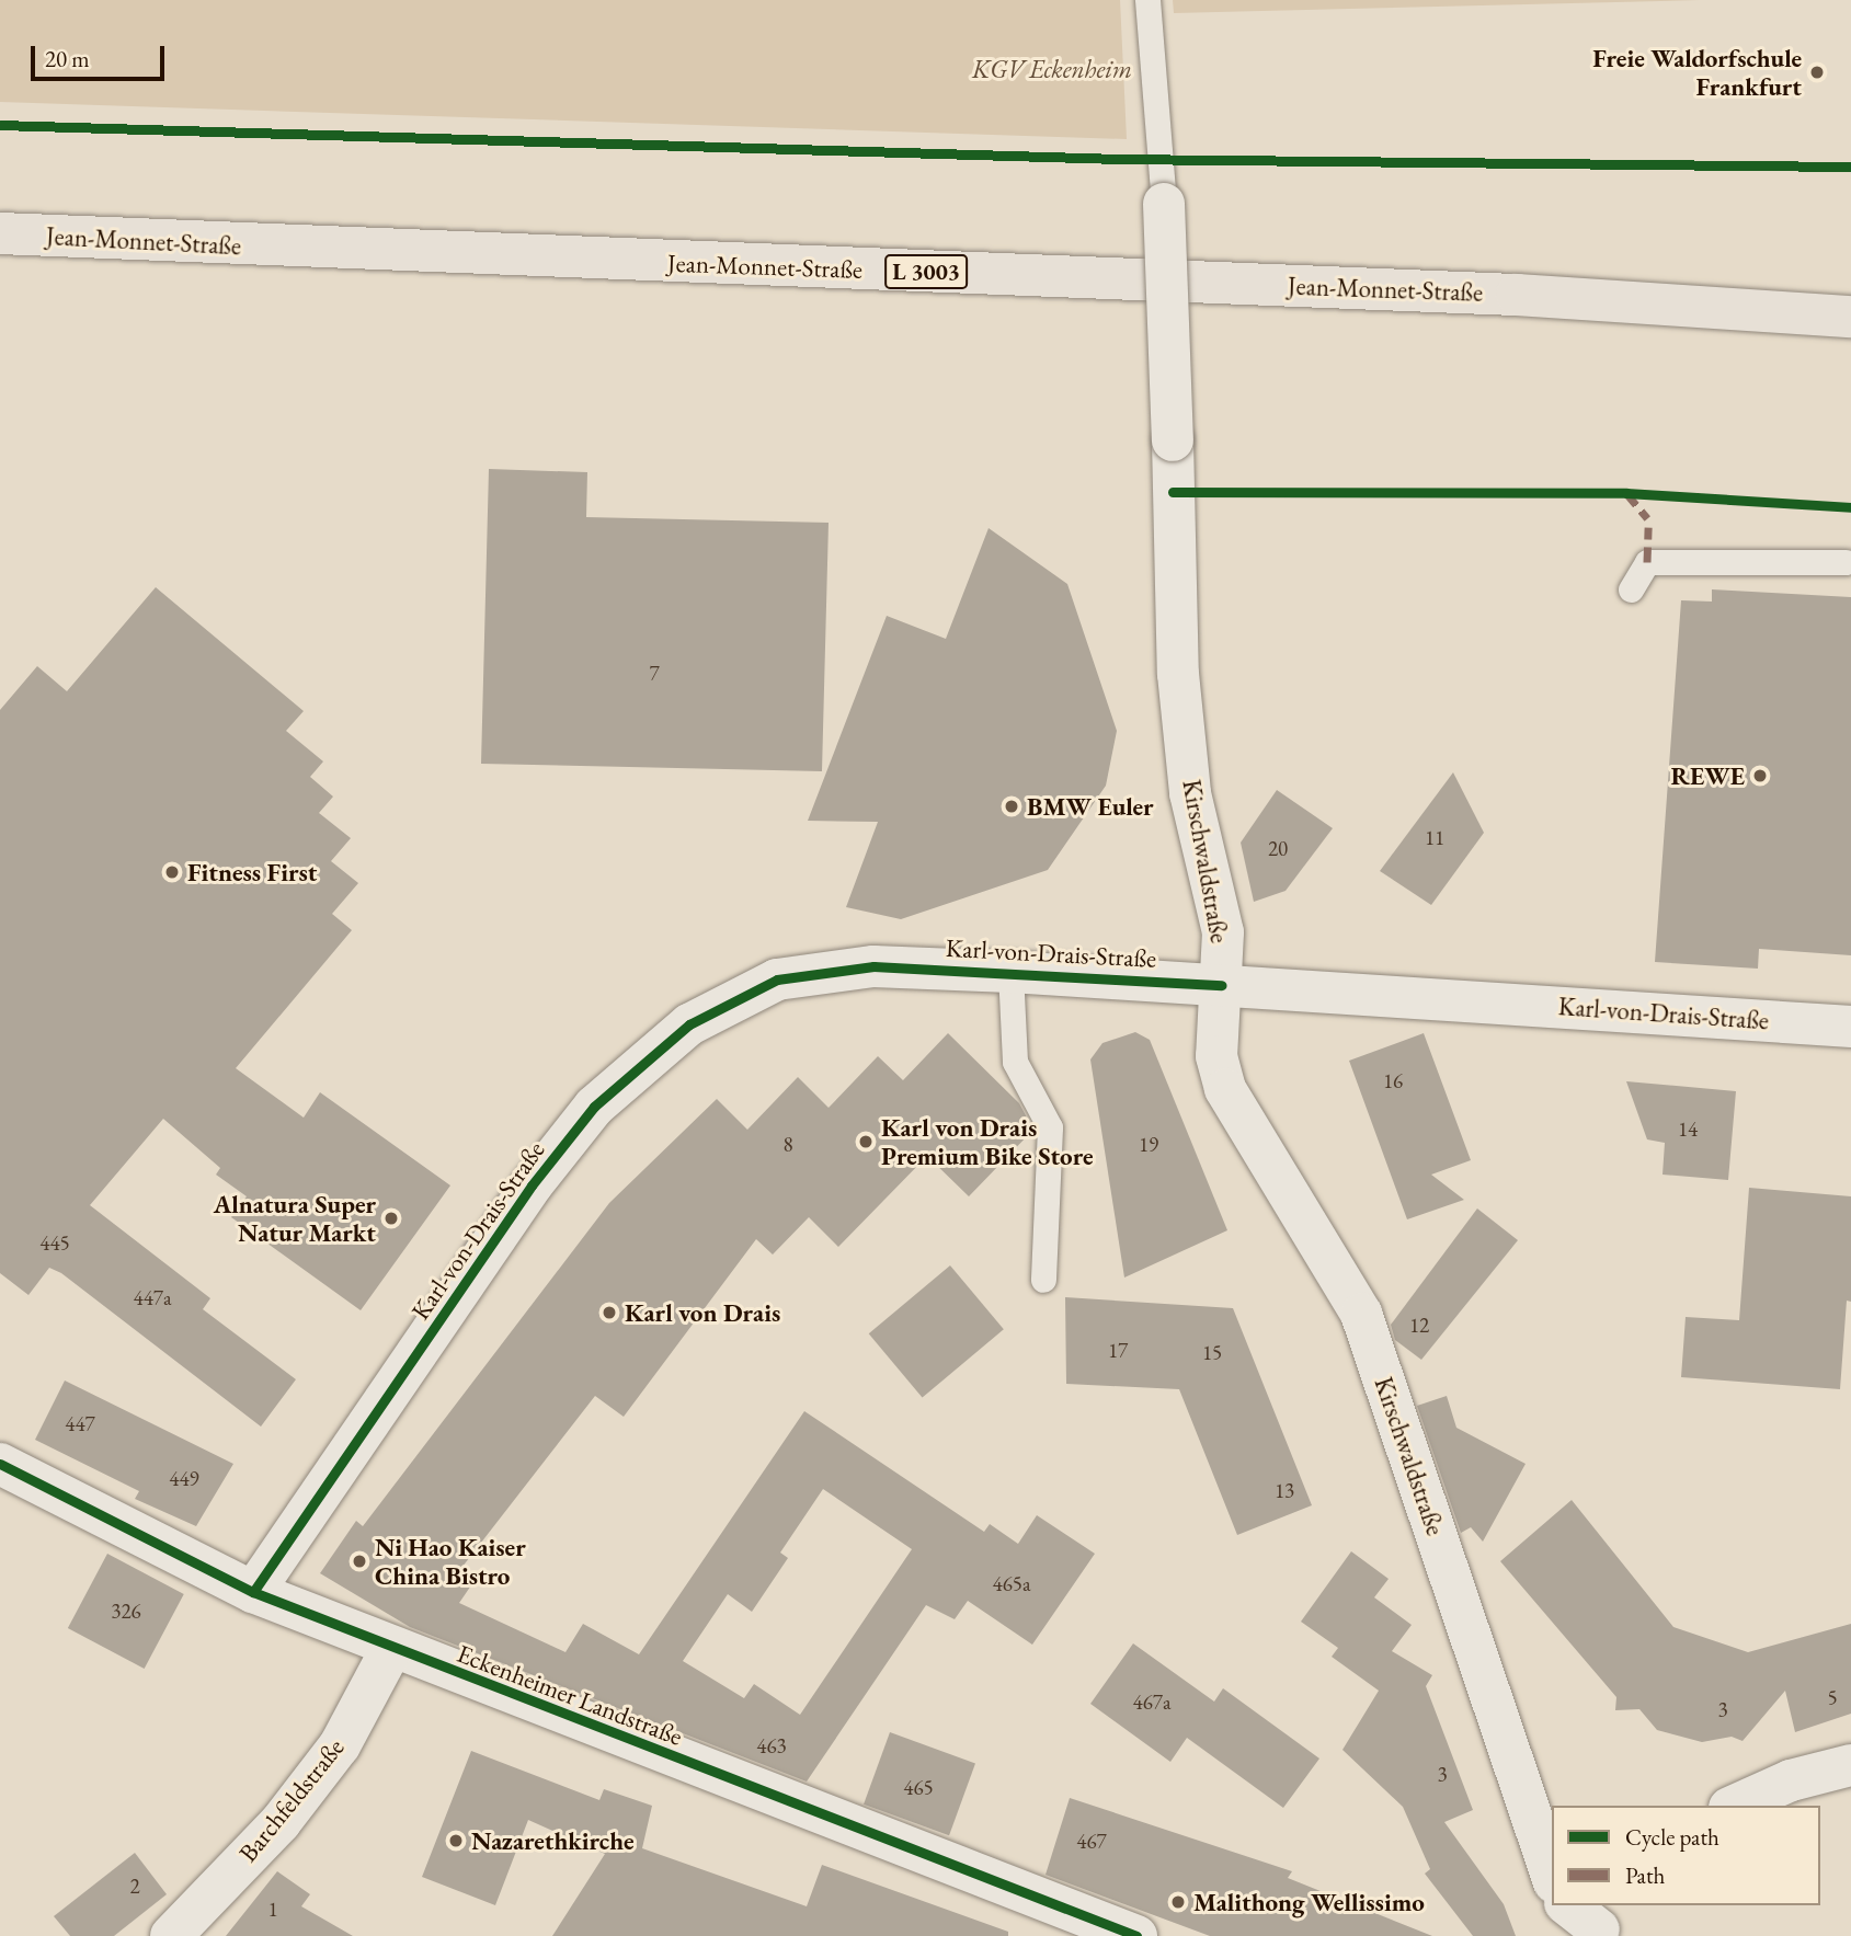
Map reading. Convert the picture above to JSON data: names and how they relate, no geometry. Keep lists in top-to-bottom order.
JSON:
{
  "streets": {
    "main road": ["Jean-Monnet-Straße", "L 3003"],
    "street": [
      "Kirschwaldstraße",
      "Karl-von-Drais-Straße",
      "Eckenheimer Landstraße",
      "Barchfeldstraße"
    ]
  },
  "crossings": [
    ["Kirschwaldstraße", "Karl-von-Drais-Straße"],
    ["Karl-von-Drais-Straße", "Eckenheimer Landstraße"],
    ["Eckenheimer Landstraße", "Barchfeldstraße"]
  ],
  "parks": ["KGV Eckenheim"],
  "places": [
    "Freie Waldorfschule Frankfurt",
    "REWE",
    "BMW Euler",
    "Fitness First",
    "Karl von Drais Premium Bike Store",
    "Alnatura Super Natur Markt",
    "Karl von Drais",
    "Ni Hao Kaiser China Bistro",
    "Nazarethkirche",
    "Malithong Wellissimo"
  ],
  "house_numbers": [
    "7",
    "11",
    "20",
    "16",
    "14",
    "8",
    "19",
    "445",
    "447a",
    "12",
    "17",
    "15",
    "447",
    "449",
    "13",
    "465a",
    "326",
    "5",
    "467a",
    "3",
    "463",
    "3",
    "465",
    "467",
    "2",
    "1"
  ],
  "legend": ["Cycle path", "Path"],
  "scale_bar": "20 m"
}
